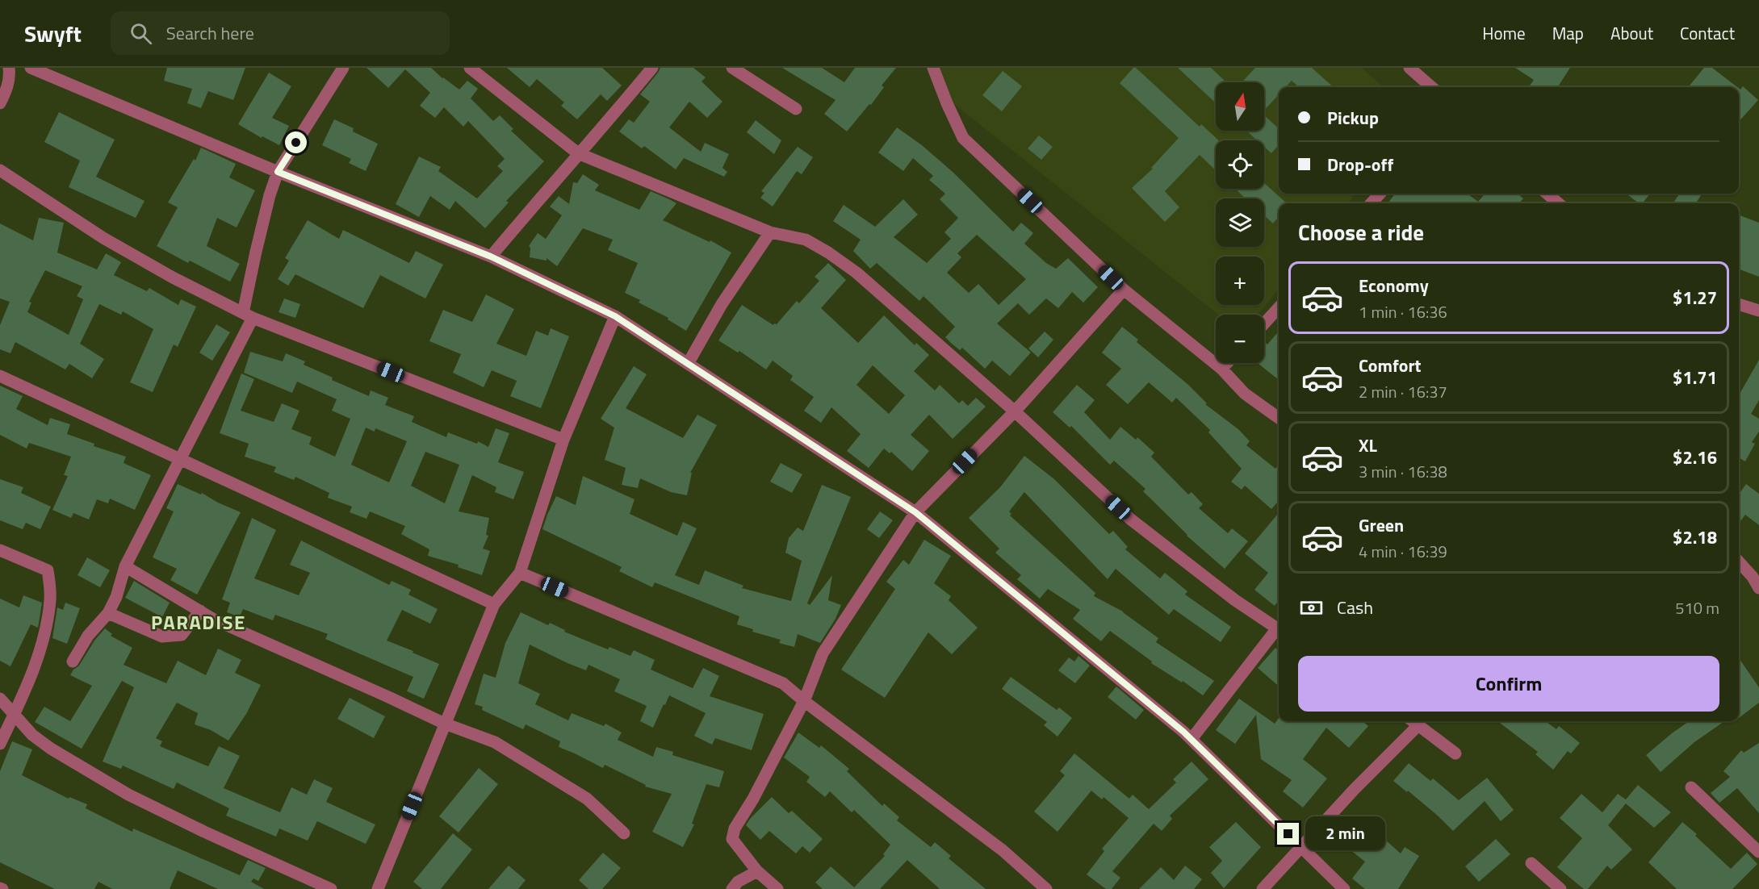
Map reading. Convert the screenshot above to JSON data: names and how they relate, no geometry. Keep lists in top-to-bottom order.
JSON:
{
  "districts": ["PARADISE"],
  "north": "top",
  "page": {
    "header": "Swyft",
    "search": "Search here",
    "nav": [
      "Home",
      "Map",
      "About",
      "Contact"
    ],
    "map_buttons": ["+", "−"],
    "banner": ["Pickup", "Drop-off"],
    "heading": "Choose a ride",
    "list": [
      {
        "name": "Economy",
        "note": "1 min · 16:36",
        "value": "$1.27"
      },
      {
        "name": "Comfort",
        "note": "2 min · 16:37",
        "value": "$1.71"
      },
      {
        "name": "XL",
        "note": "3 min · 16:38",
        "value": "$2.16"
      },
      {
        "name": "Green",
        "note": "4 min · 16:39",
        "value": "$2.18"
      }
    ],
    "pay": ["Cash", "510 m"],
    "buttons": "Confirm",
    "bubble": "2 min"
  }
}
